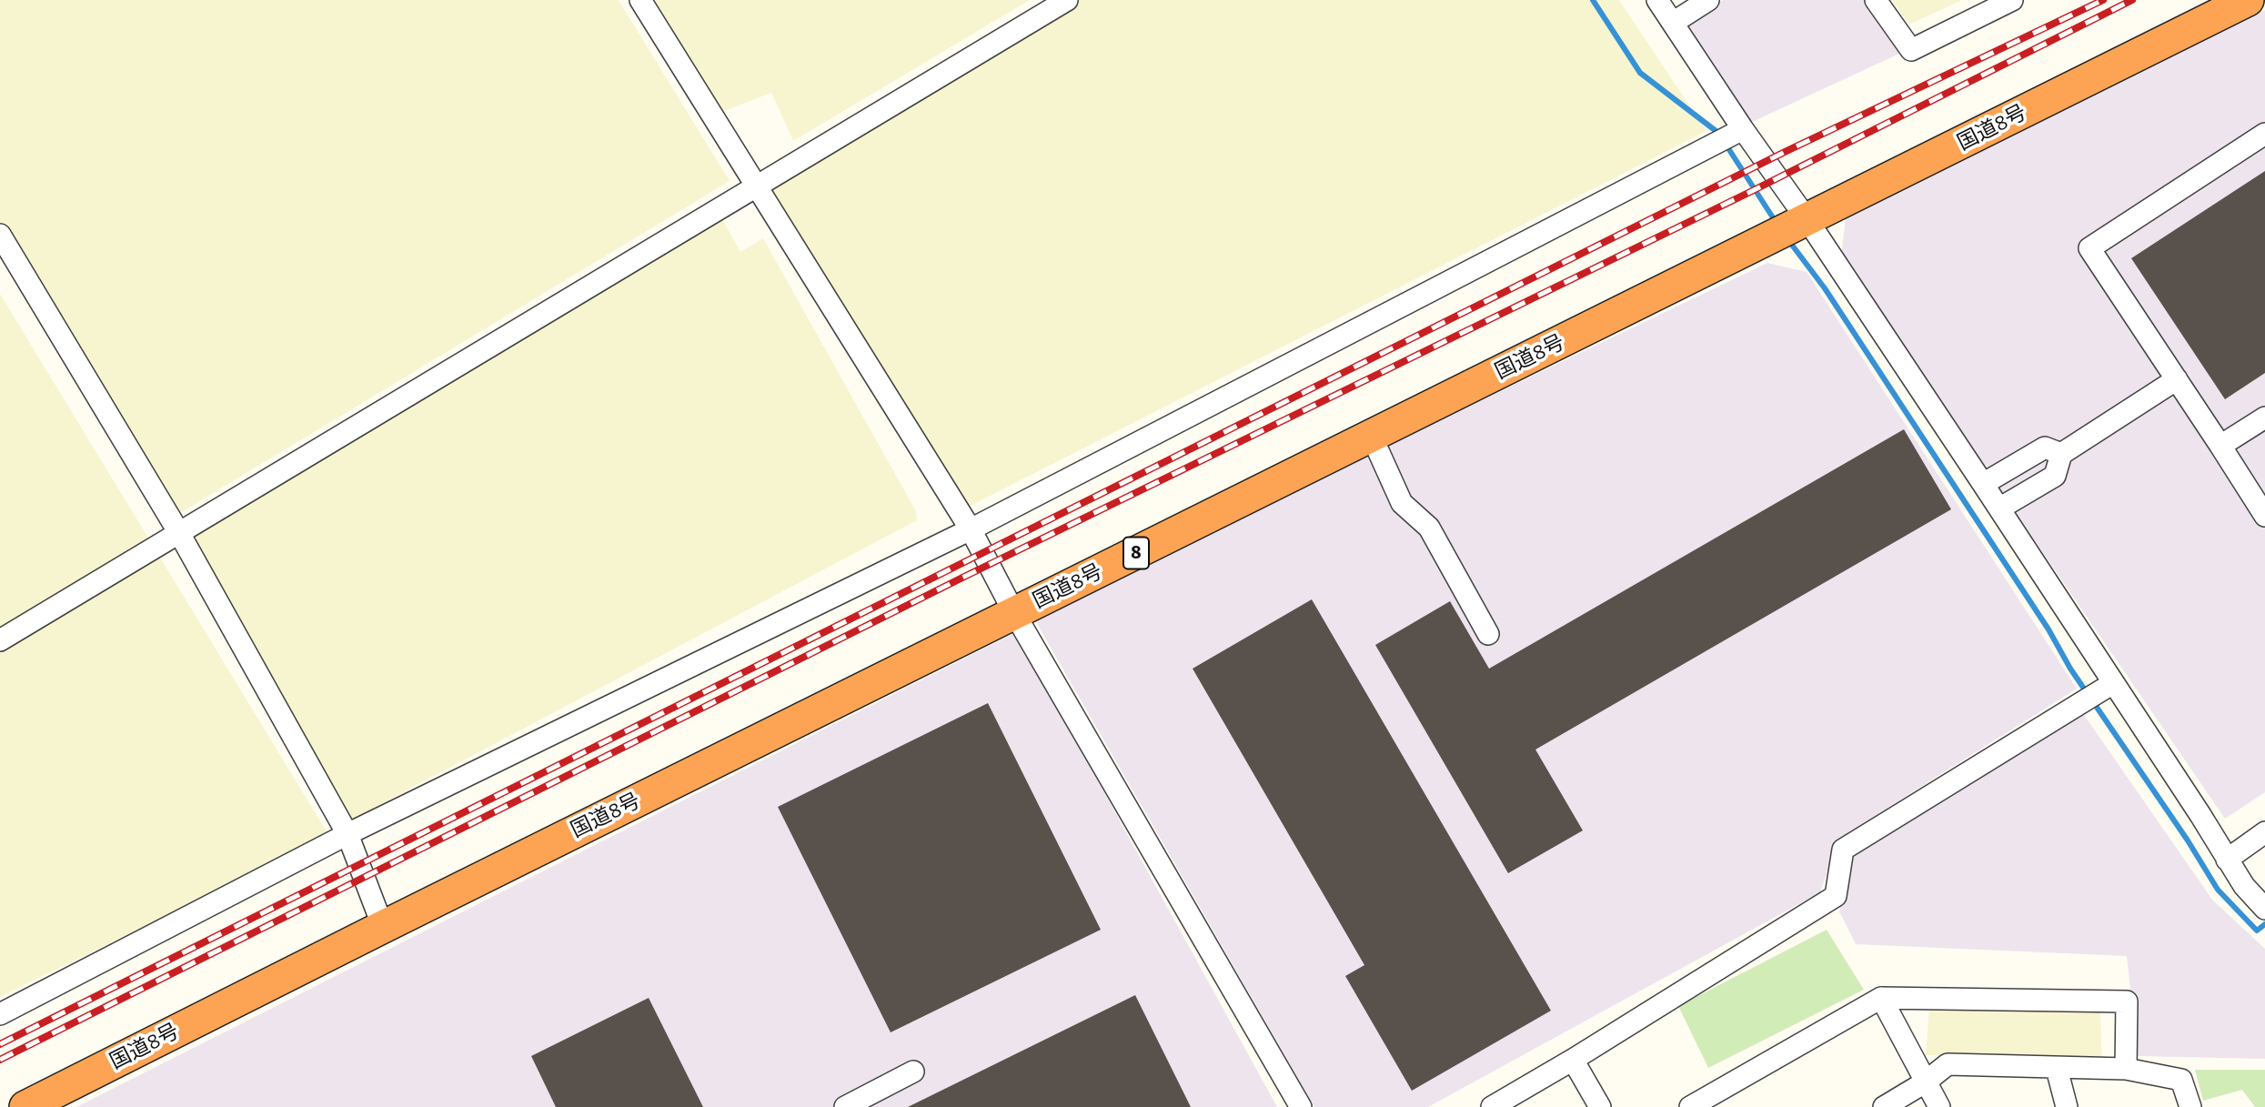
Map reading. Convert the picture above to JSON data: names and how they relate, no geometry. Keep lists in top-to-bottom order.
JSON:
{
  "streets": {
    "highway": ["国道8号", "8"]
  }
}
